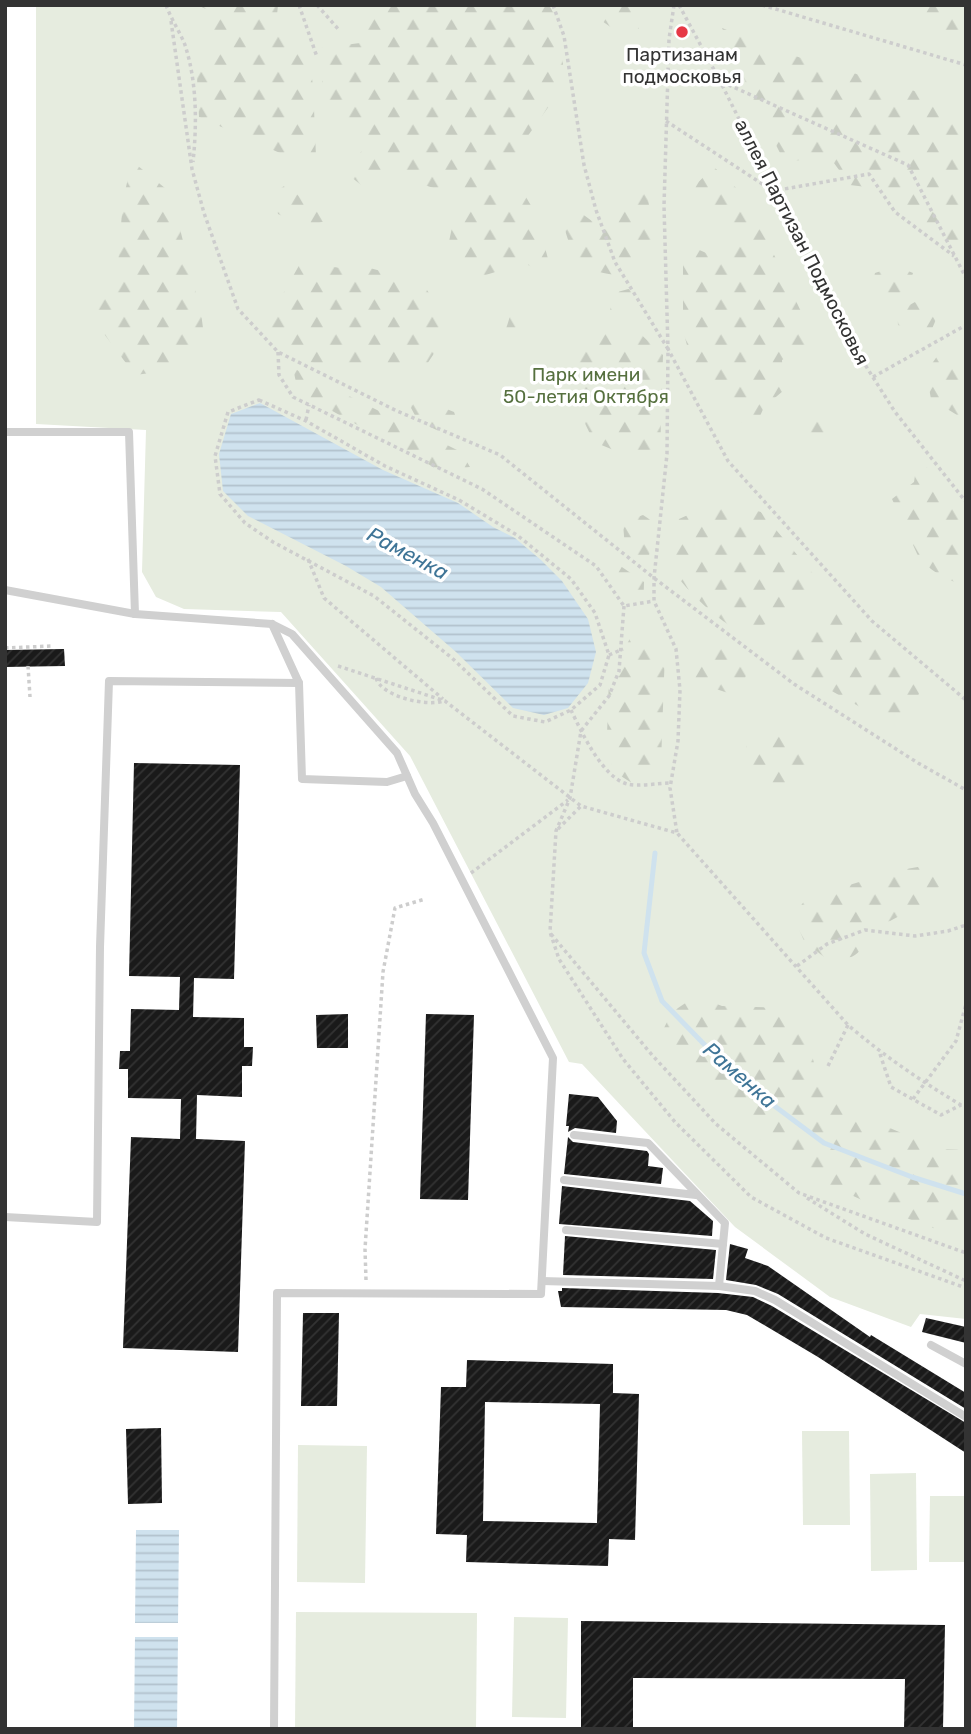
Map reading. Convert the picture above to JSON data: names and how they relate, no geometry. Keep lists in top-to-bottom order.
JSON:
{
  "streets": {
    "path": ["аллея Партизан Подмосковья"]
  },
  "water": ["Раменка"],
  "parks": ["Парк имени 50-летия Октября"],
  "places": ["Партизанам подмосковья"]
}
